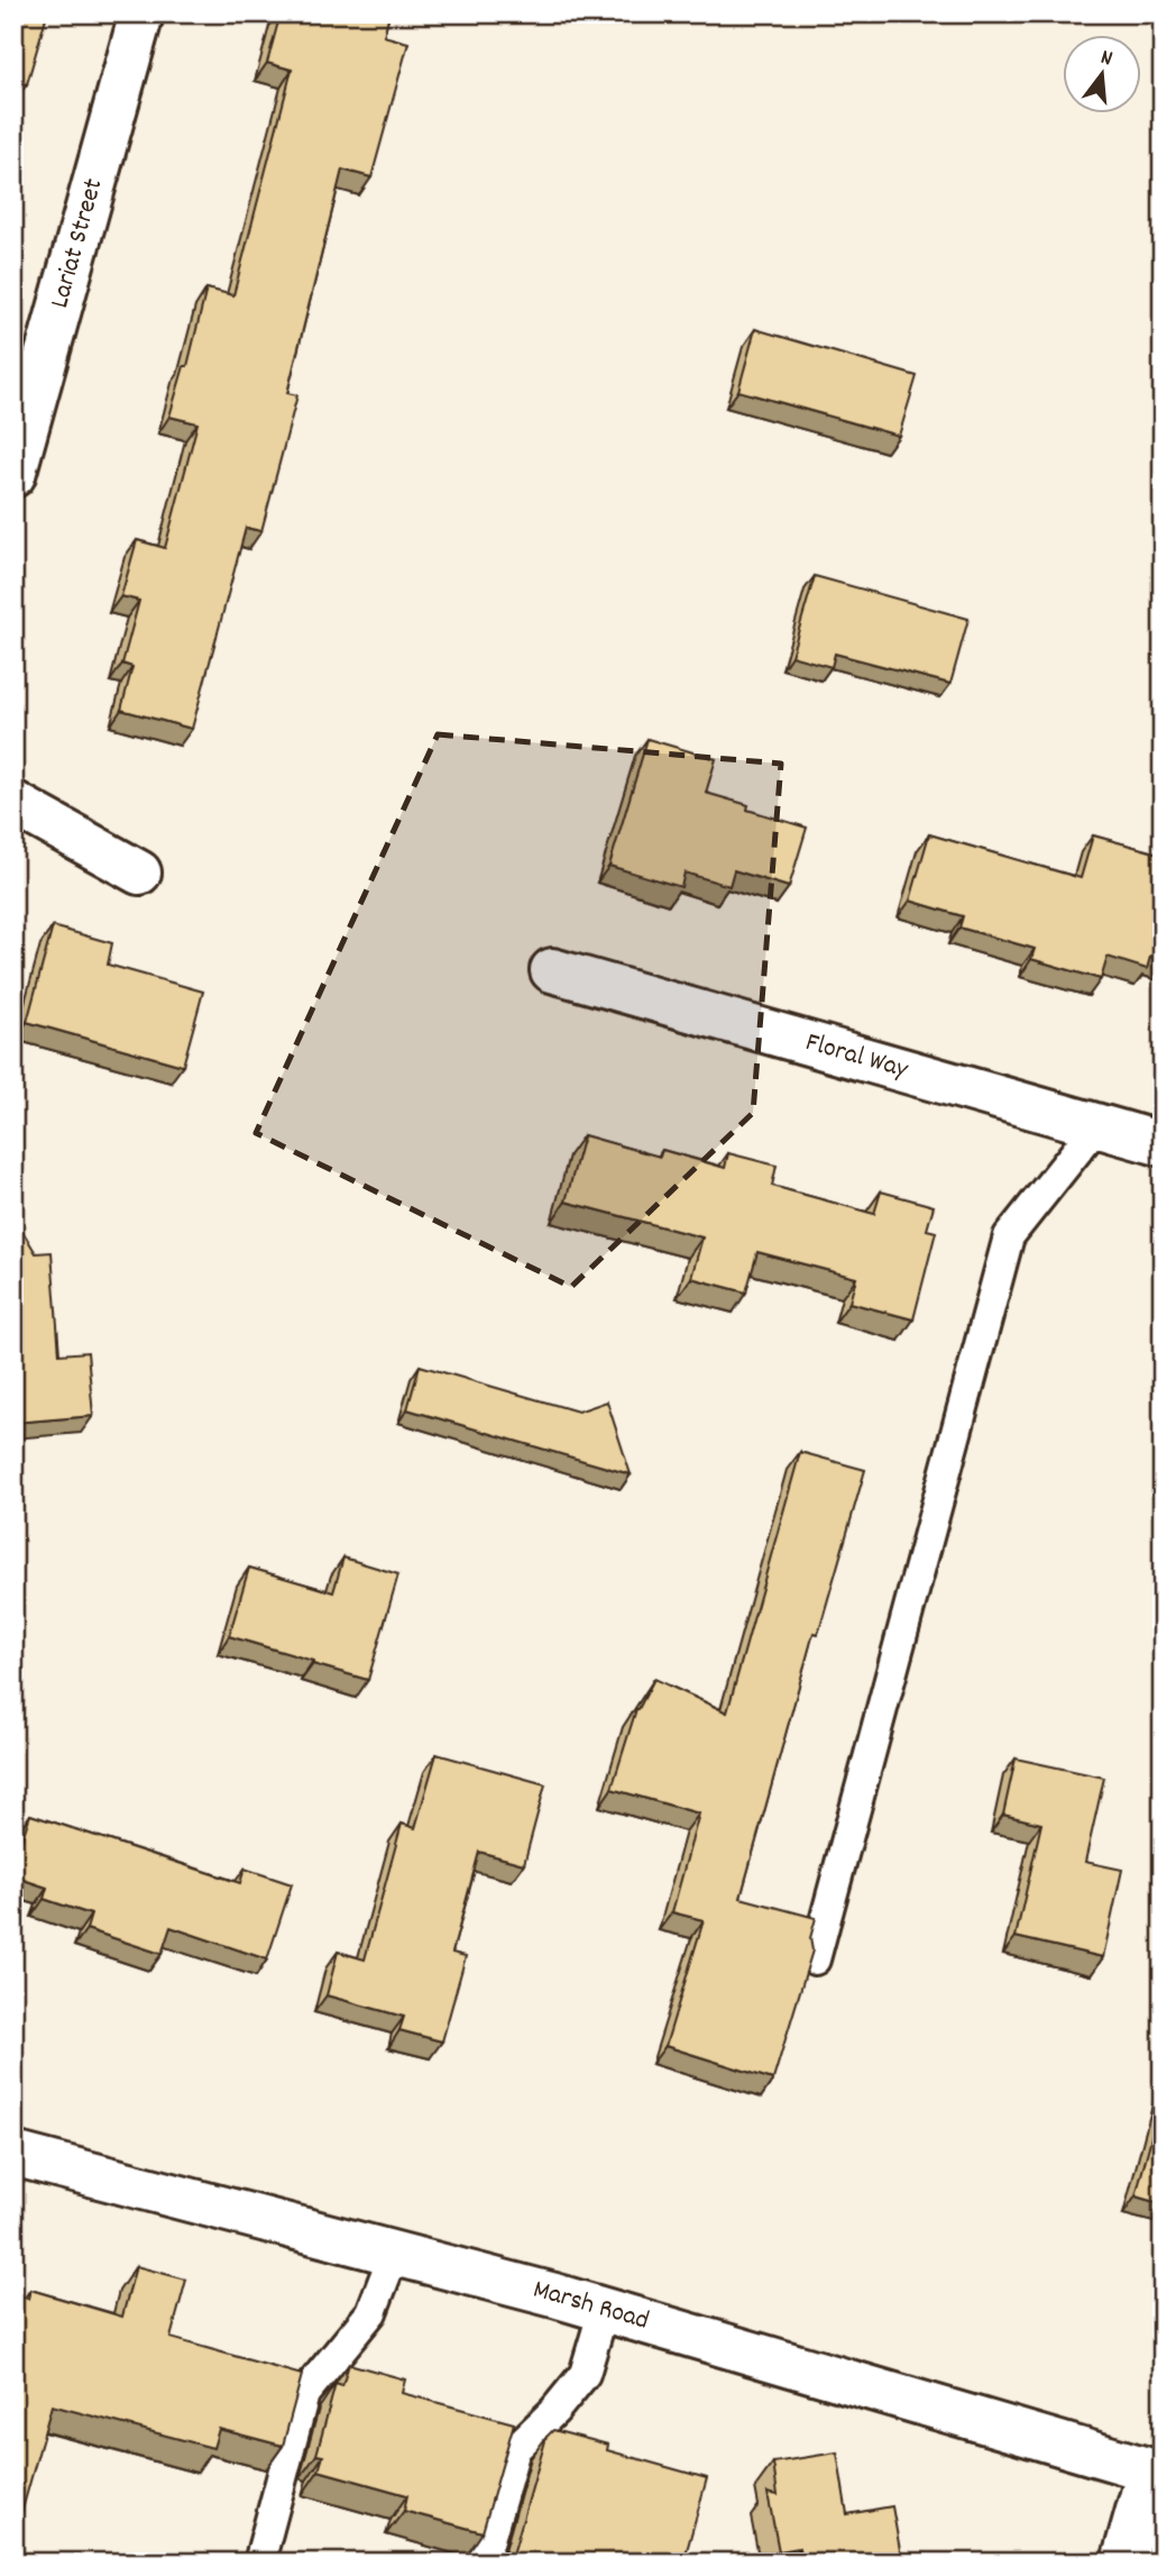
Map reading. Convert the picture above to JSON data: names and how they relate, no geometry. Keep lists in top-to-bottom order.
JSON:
{
  "streets": {
    "street": ["Lariat Street", "Floral Way", "Marsh Road"]
  },
  "north": "top"
}
